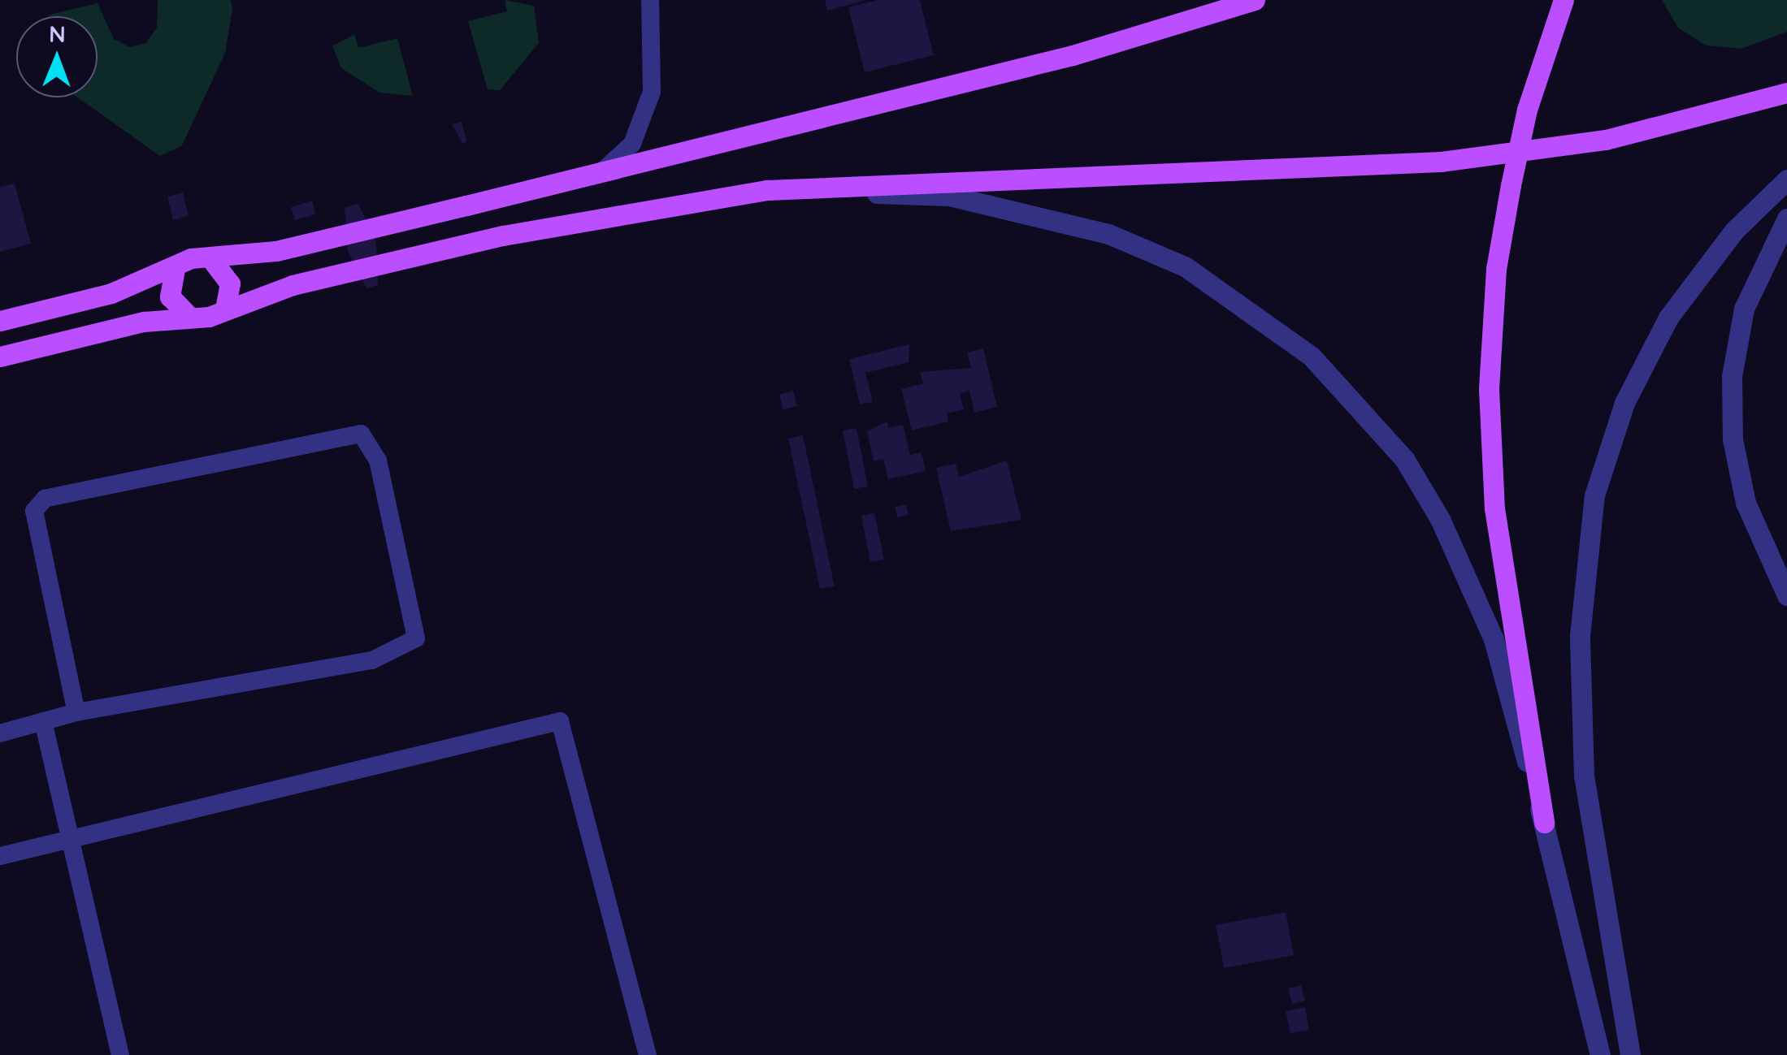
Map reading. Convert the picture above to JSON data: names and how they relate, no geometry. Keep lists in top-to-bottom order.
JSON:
{
  "north": "top"
}
